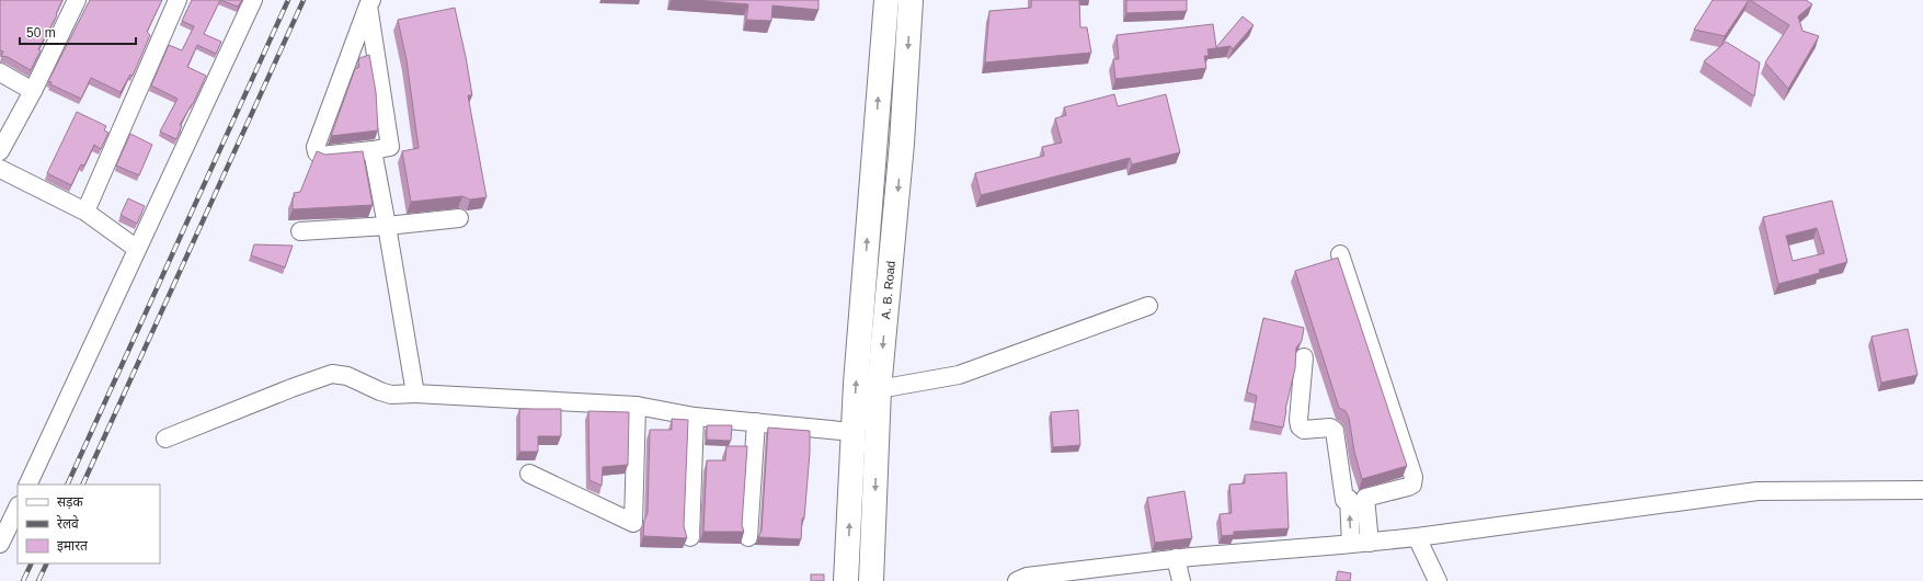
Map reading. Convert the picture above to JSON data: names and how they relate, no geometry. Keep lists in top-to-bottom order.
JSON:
{
  "streets": {
    "main road": ["A. B. Road"]
  },
  "legend": ["सड़क", "रेलवे", "इमारत"],
  "scale_bar": "50 m"
}
